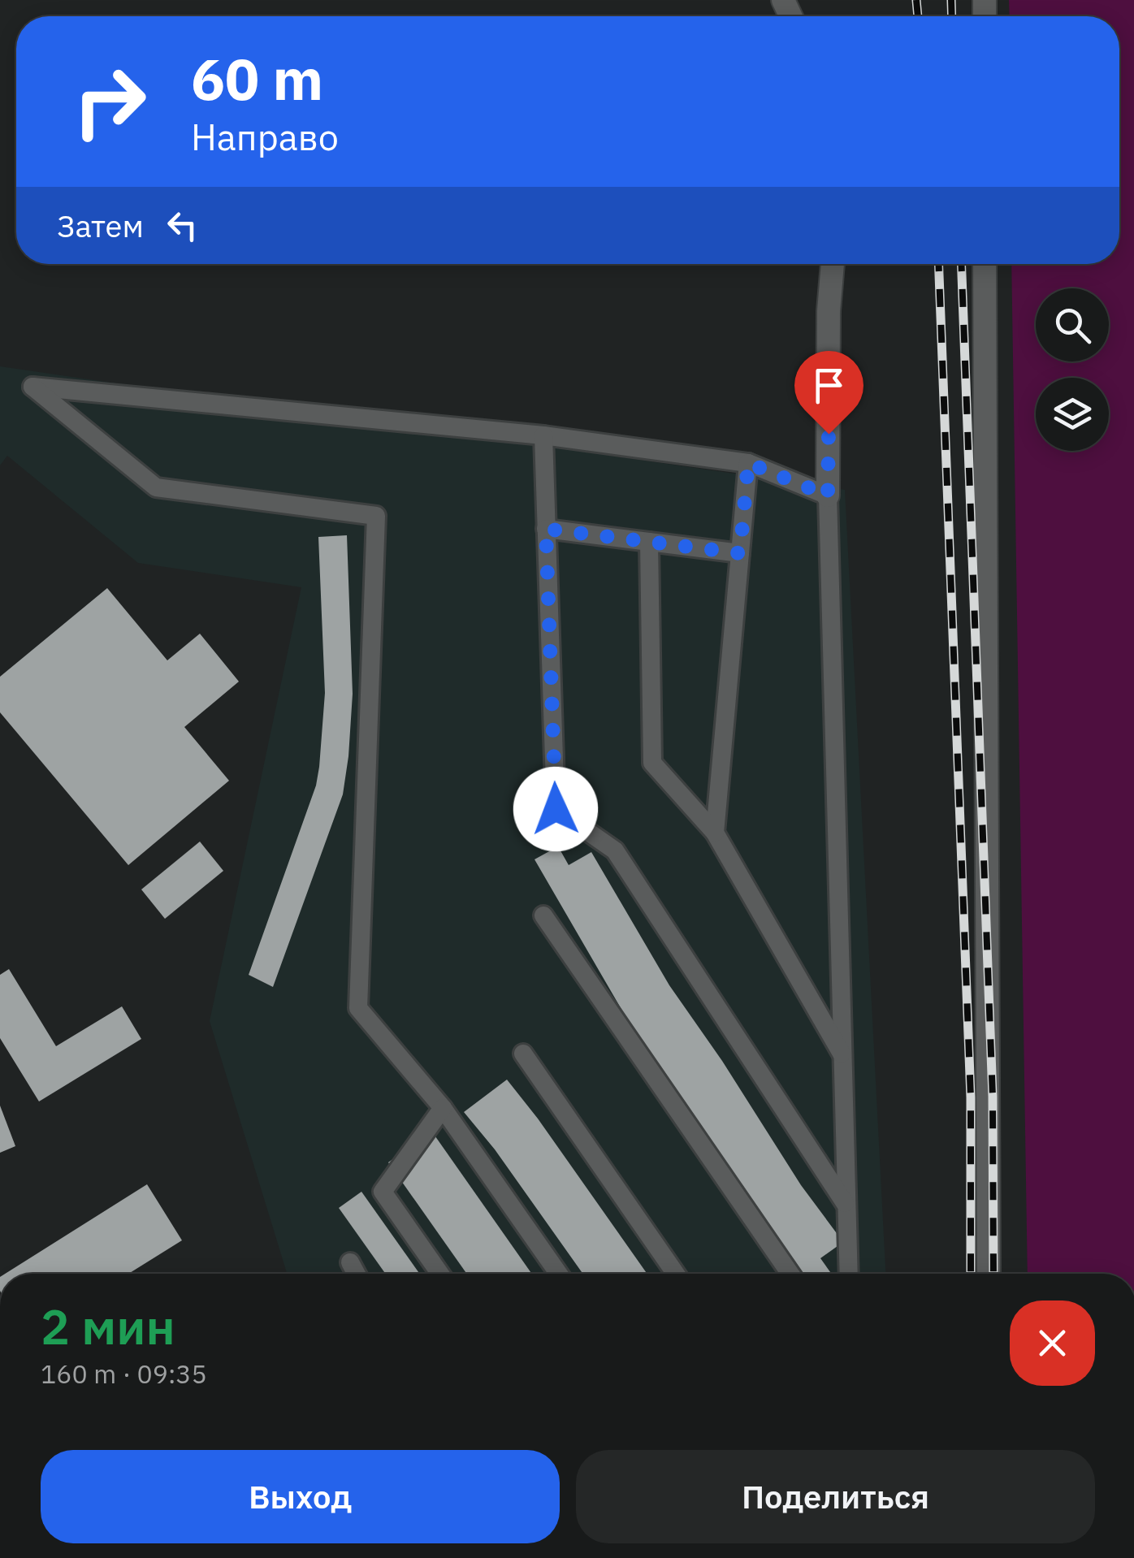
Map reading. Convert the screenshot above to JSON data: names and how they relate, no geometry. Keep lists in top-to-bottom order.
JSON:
{
  "page": {
    "turn": ["60 m", "Направо"],
    "then": "Затем",
    "heading": ["2 мин", "160 m · 09:35"],
    "buttons": ["Выход", "Поделиться"]
  }
}
